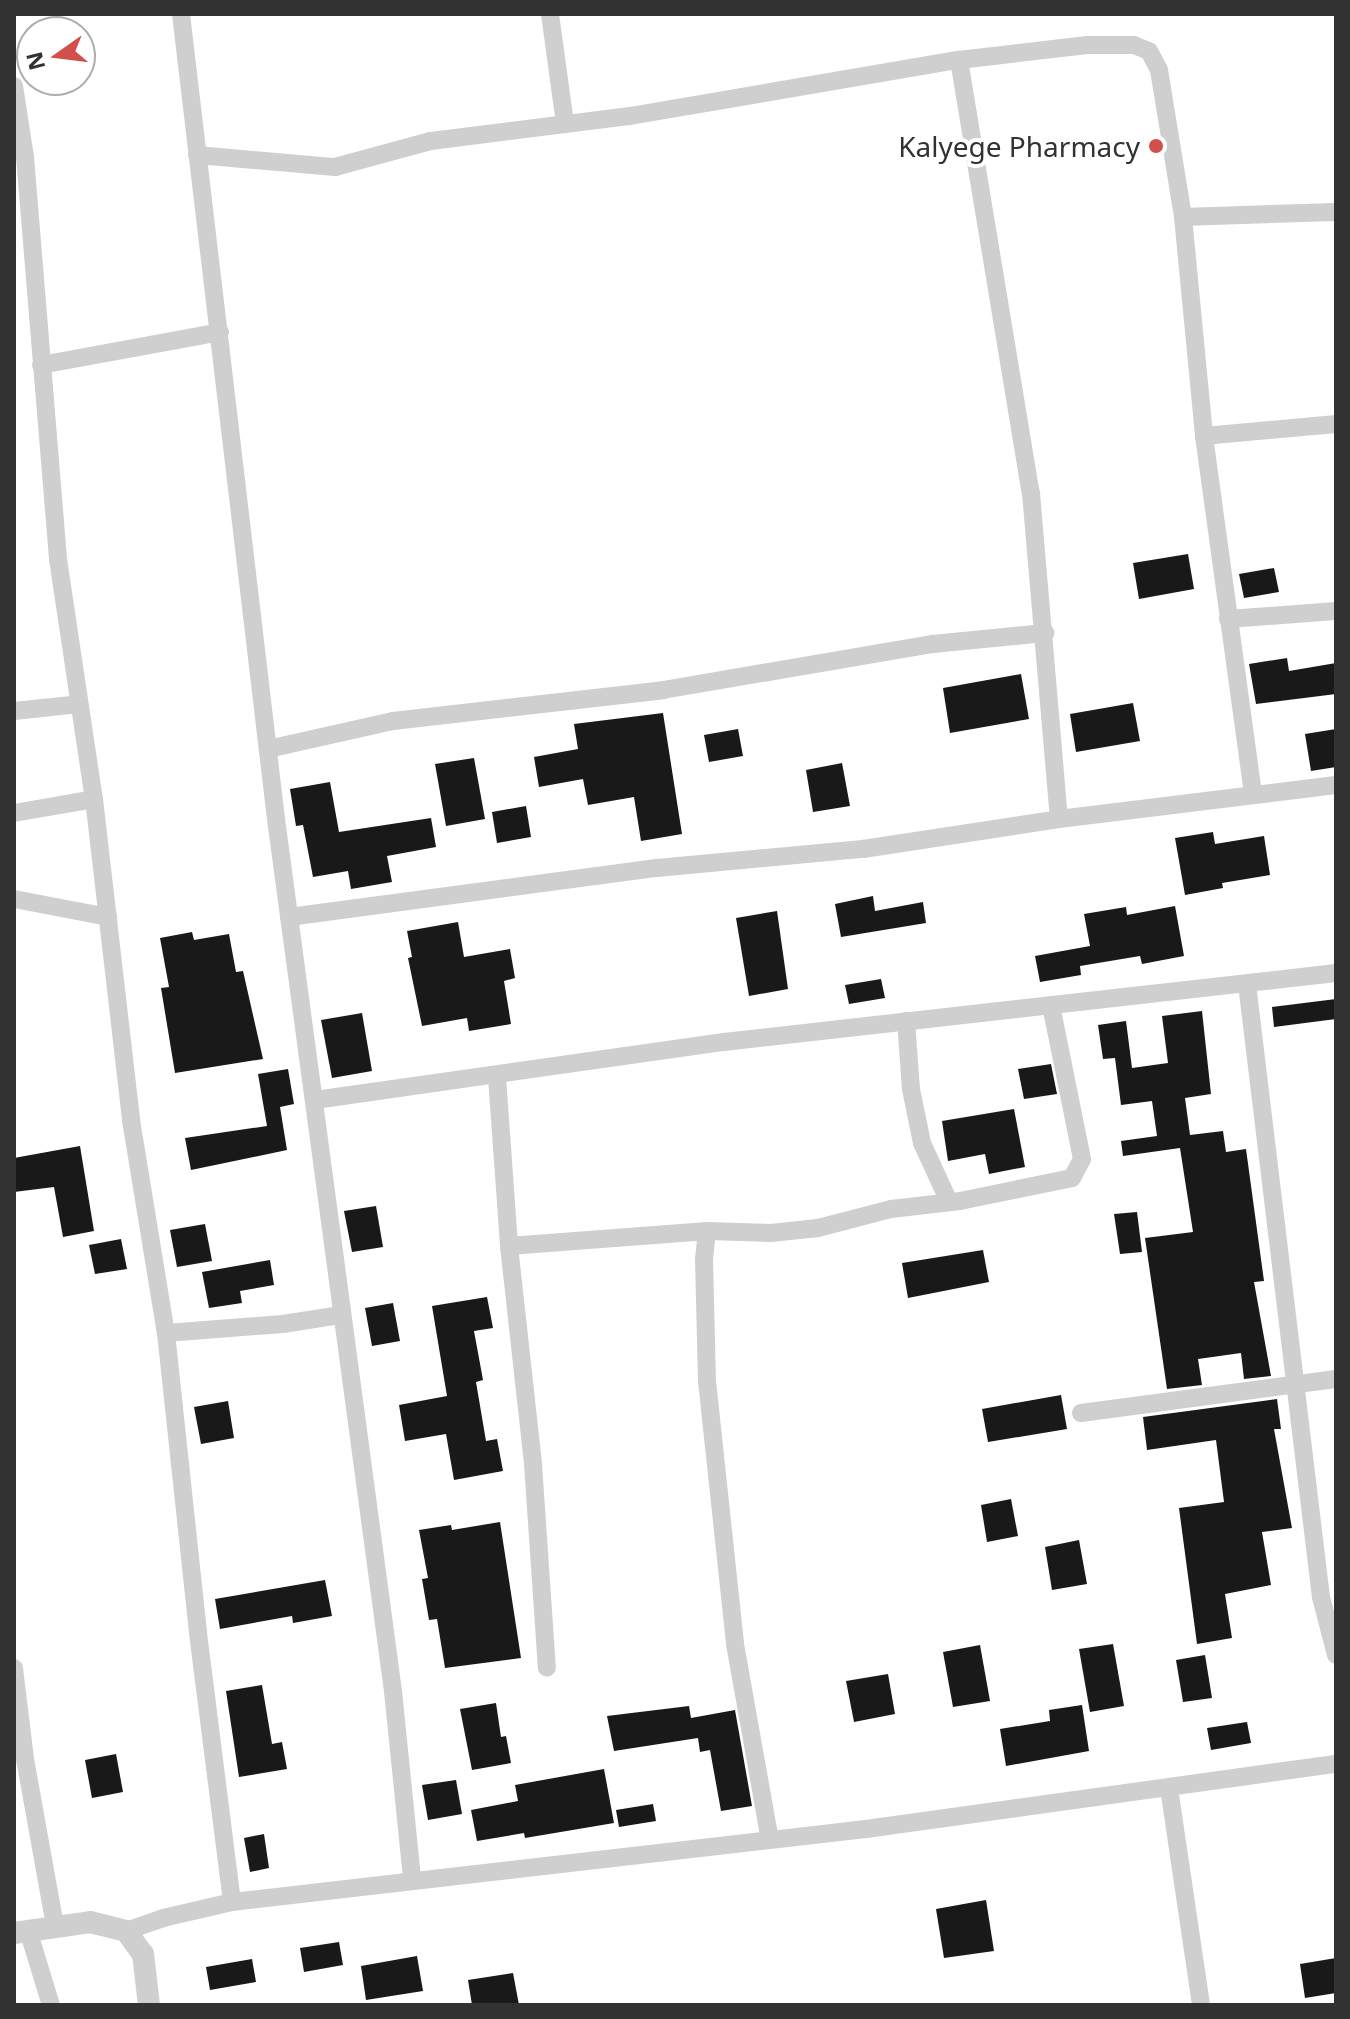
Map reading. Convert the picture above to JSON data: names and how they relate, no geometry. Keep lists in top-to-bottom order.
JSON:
{
  "places": ["Kalyege Pharmacy"],
  "north": "left"
}
